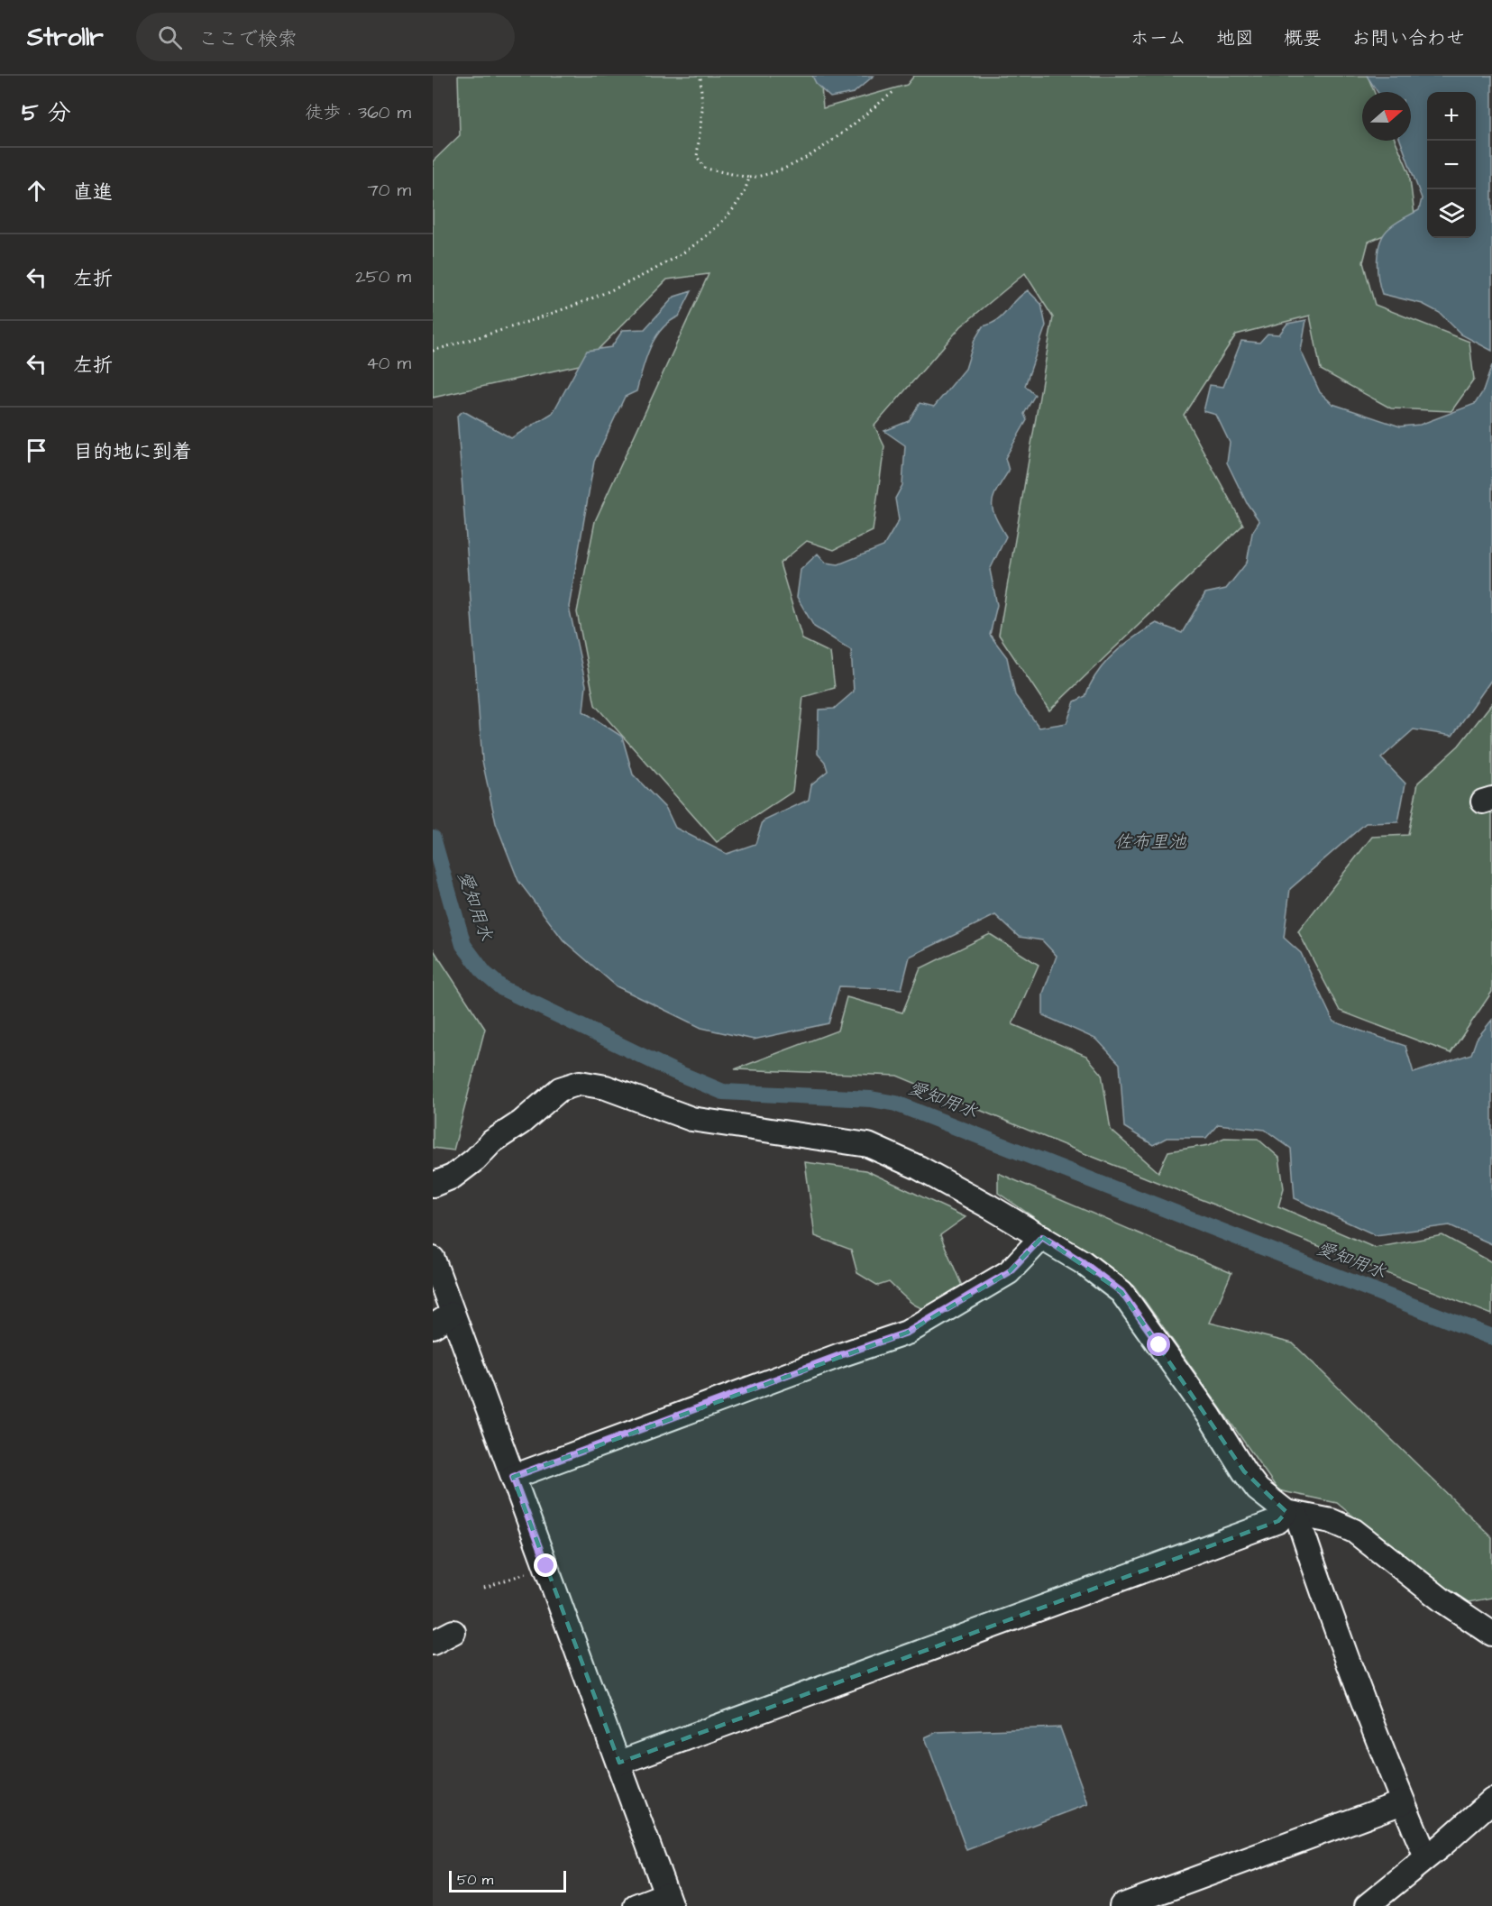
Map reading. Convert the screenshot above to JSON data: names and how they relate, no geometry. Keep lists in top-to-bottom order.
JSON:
{
  "water": ["佐布里池", "愛知用水"],
  "scale_bar": "50 m",
  "north": "right",
  "page": {
    "header": "Strollr",
    "search": "ここで検索",
    "nav": [
      "ホーム",
      "地図",
      "概要",
      "お問い合わせ"
    ],
    "heading": ["5 分", "徒歩 · 360 m"],
    "map_buttons": ["+", "−"],
    "list": [
      ["直進", "70 m"],
      ["左折", "250 m"],
      ["左折", "40 m"],
      "目的地に到着"
    ],
    "scale": "50 m"
  }
}
